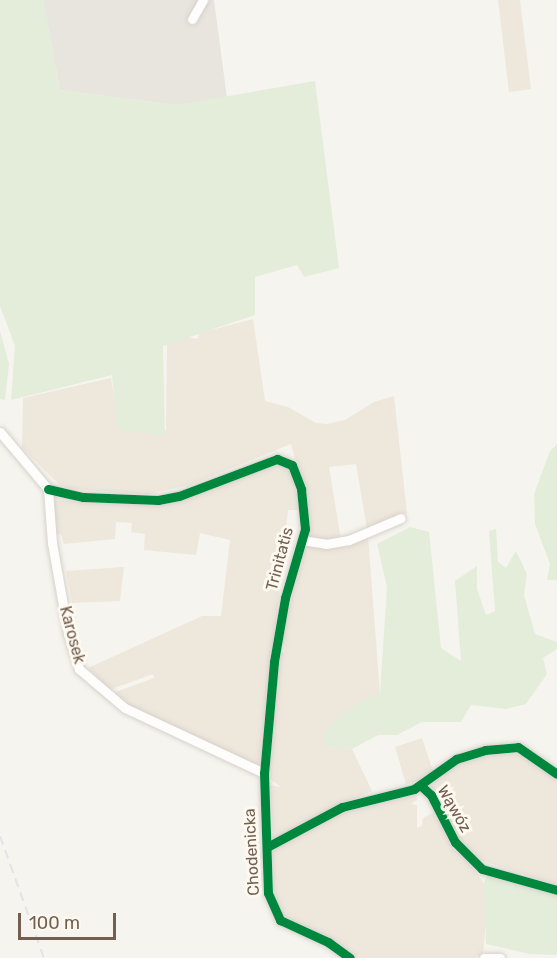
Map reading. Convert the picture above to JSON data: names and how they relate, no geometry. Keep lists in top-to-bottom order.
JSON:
{
  "streets": {
    "street": [
      "Trinitatis",
      "Karosek",
      "Wąwóz",
      "Chodenicka"
    ]
  },
  "crossings": [
    ["Trinitatis", "Karosek"],
    ["Trinitatis", "Chodenicka"],
    ["Karosek", "Chodenicka"]
  ],
  "scale_bar": "100 m"
}
